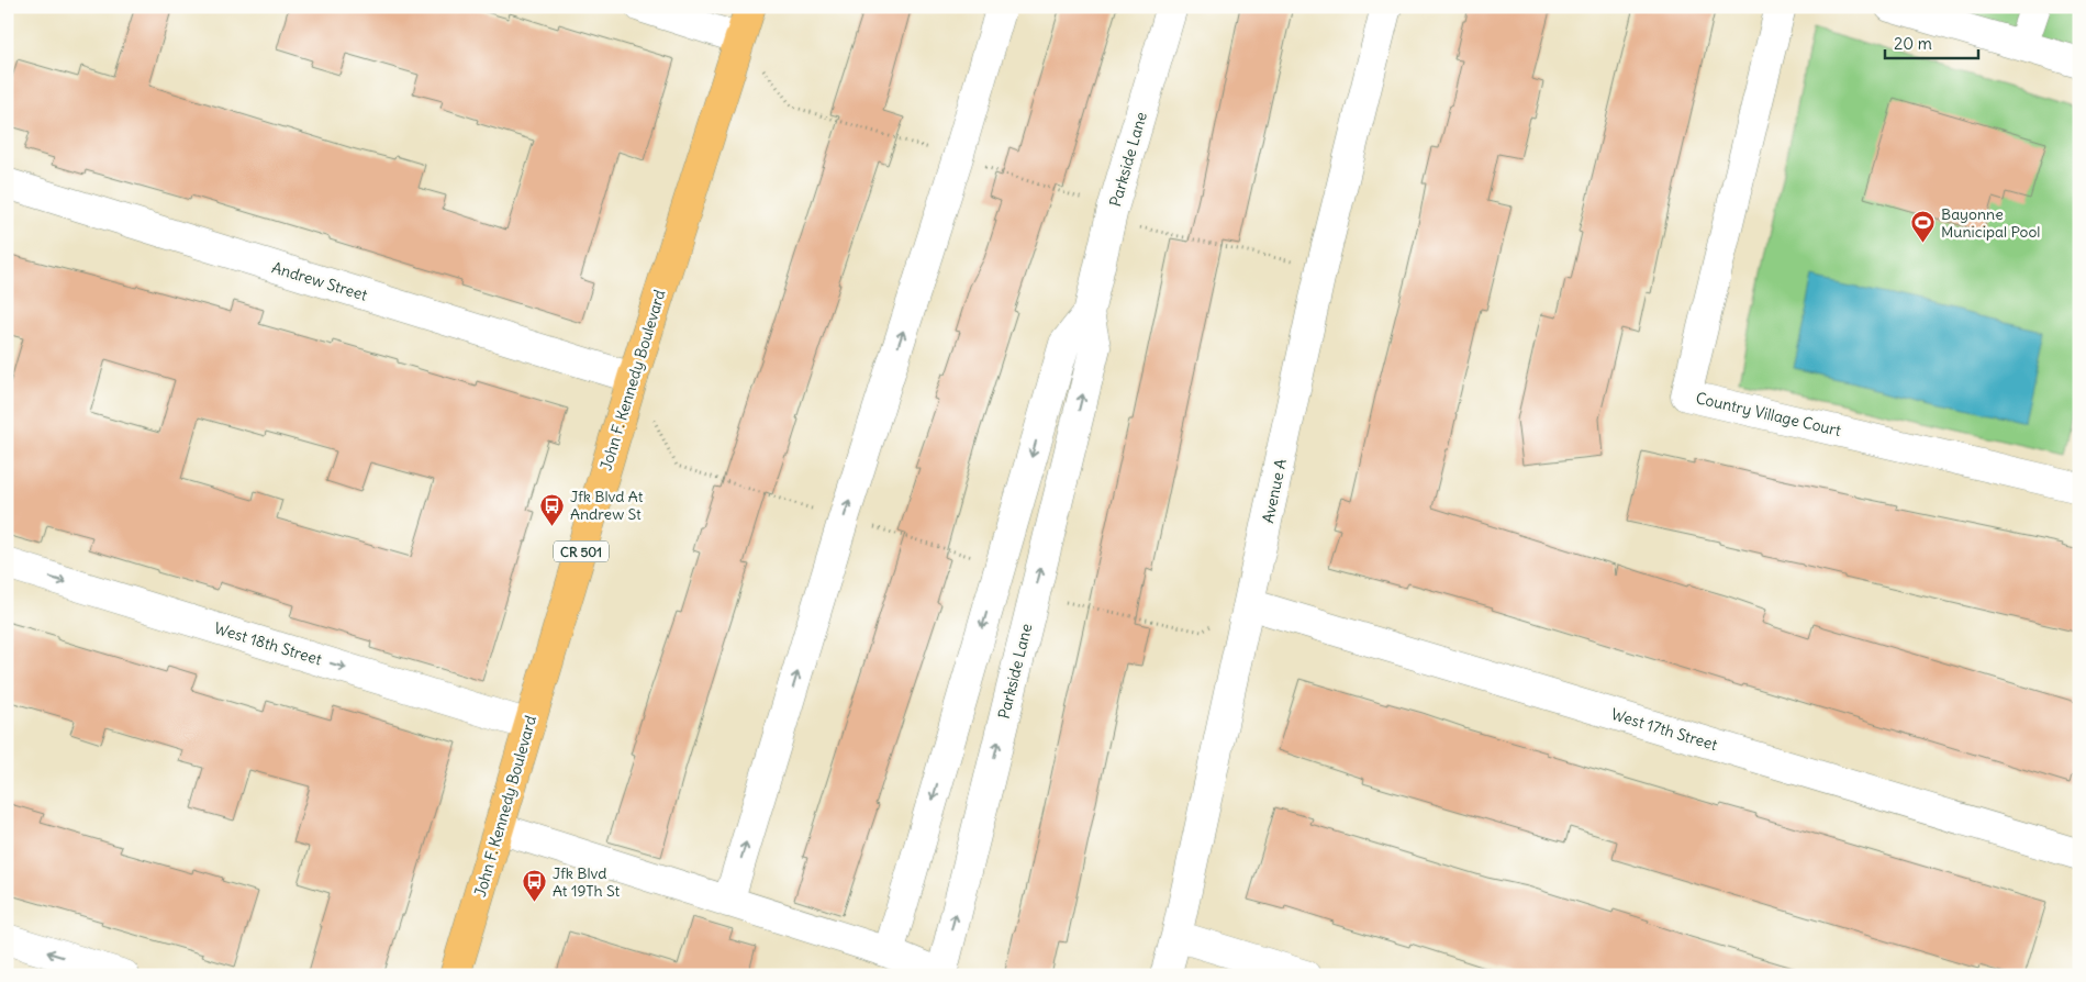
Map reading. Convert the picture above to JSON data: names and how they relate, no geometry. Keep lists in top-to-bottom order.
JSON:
{
  "streets": {
    "main road": ["John F. Kennedy Boulevard", "CR 501"],
    "street": [
      "Parkside Lane",
      "Andrew Street",
      "Country Village Court",
      "Avenue A",
      "West 18th Street",
      "West 17th Street"
    ]
  },
  "crossings": [
    ["Parkside Lane", "John F. Kennedy Boulevard"],
    ["Andrew Street", "John F. Kennedy Boulevard"],
    ["John F. Kennedy Boulevard", "West 18th Street"],
    ["Avenue A", "West 17th Street"]
  ],
  "one_way": ["West 18th Street"],
  "places": {
    "sports": ["Bayonne Municipal Pool"],
    "bus stop": ["Jfk Blvd At Andrew St", "Jfk Blvd At 19Th St"]
  },
  "scale_bar": "20 m"
}
